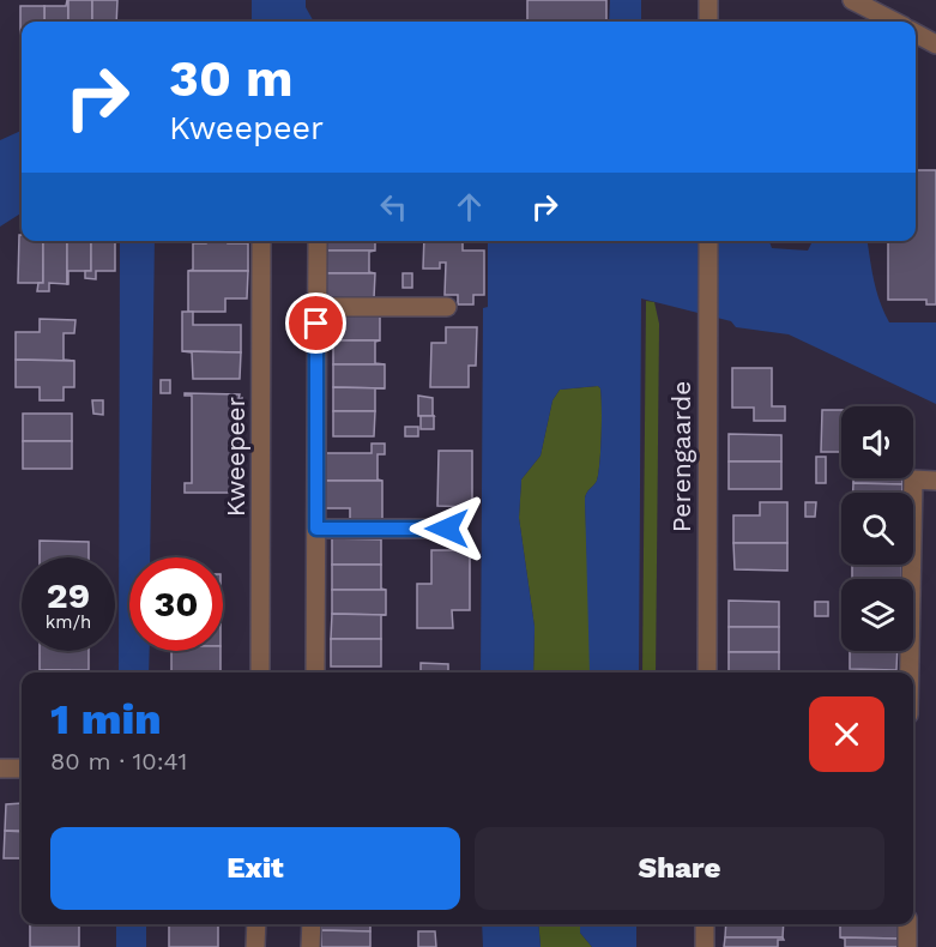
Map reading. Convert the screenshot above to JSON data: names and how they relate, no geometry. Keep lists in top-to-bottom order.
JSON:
{
  "streets": {
    "street": ["Kweepeer", "Perengaarde"]
  },
  "page": {
    "turn": ["30 m", "Kweepeer"],
    "speed": "29 km/h",
    "limit": "30",
    "heading": ["1 min", "80 m · 10:41"],
    "buttons": ["Exit", "Share"]
  }
}
